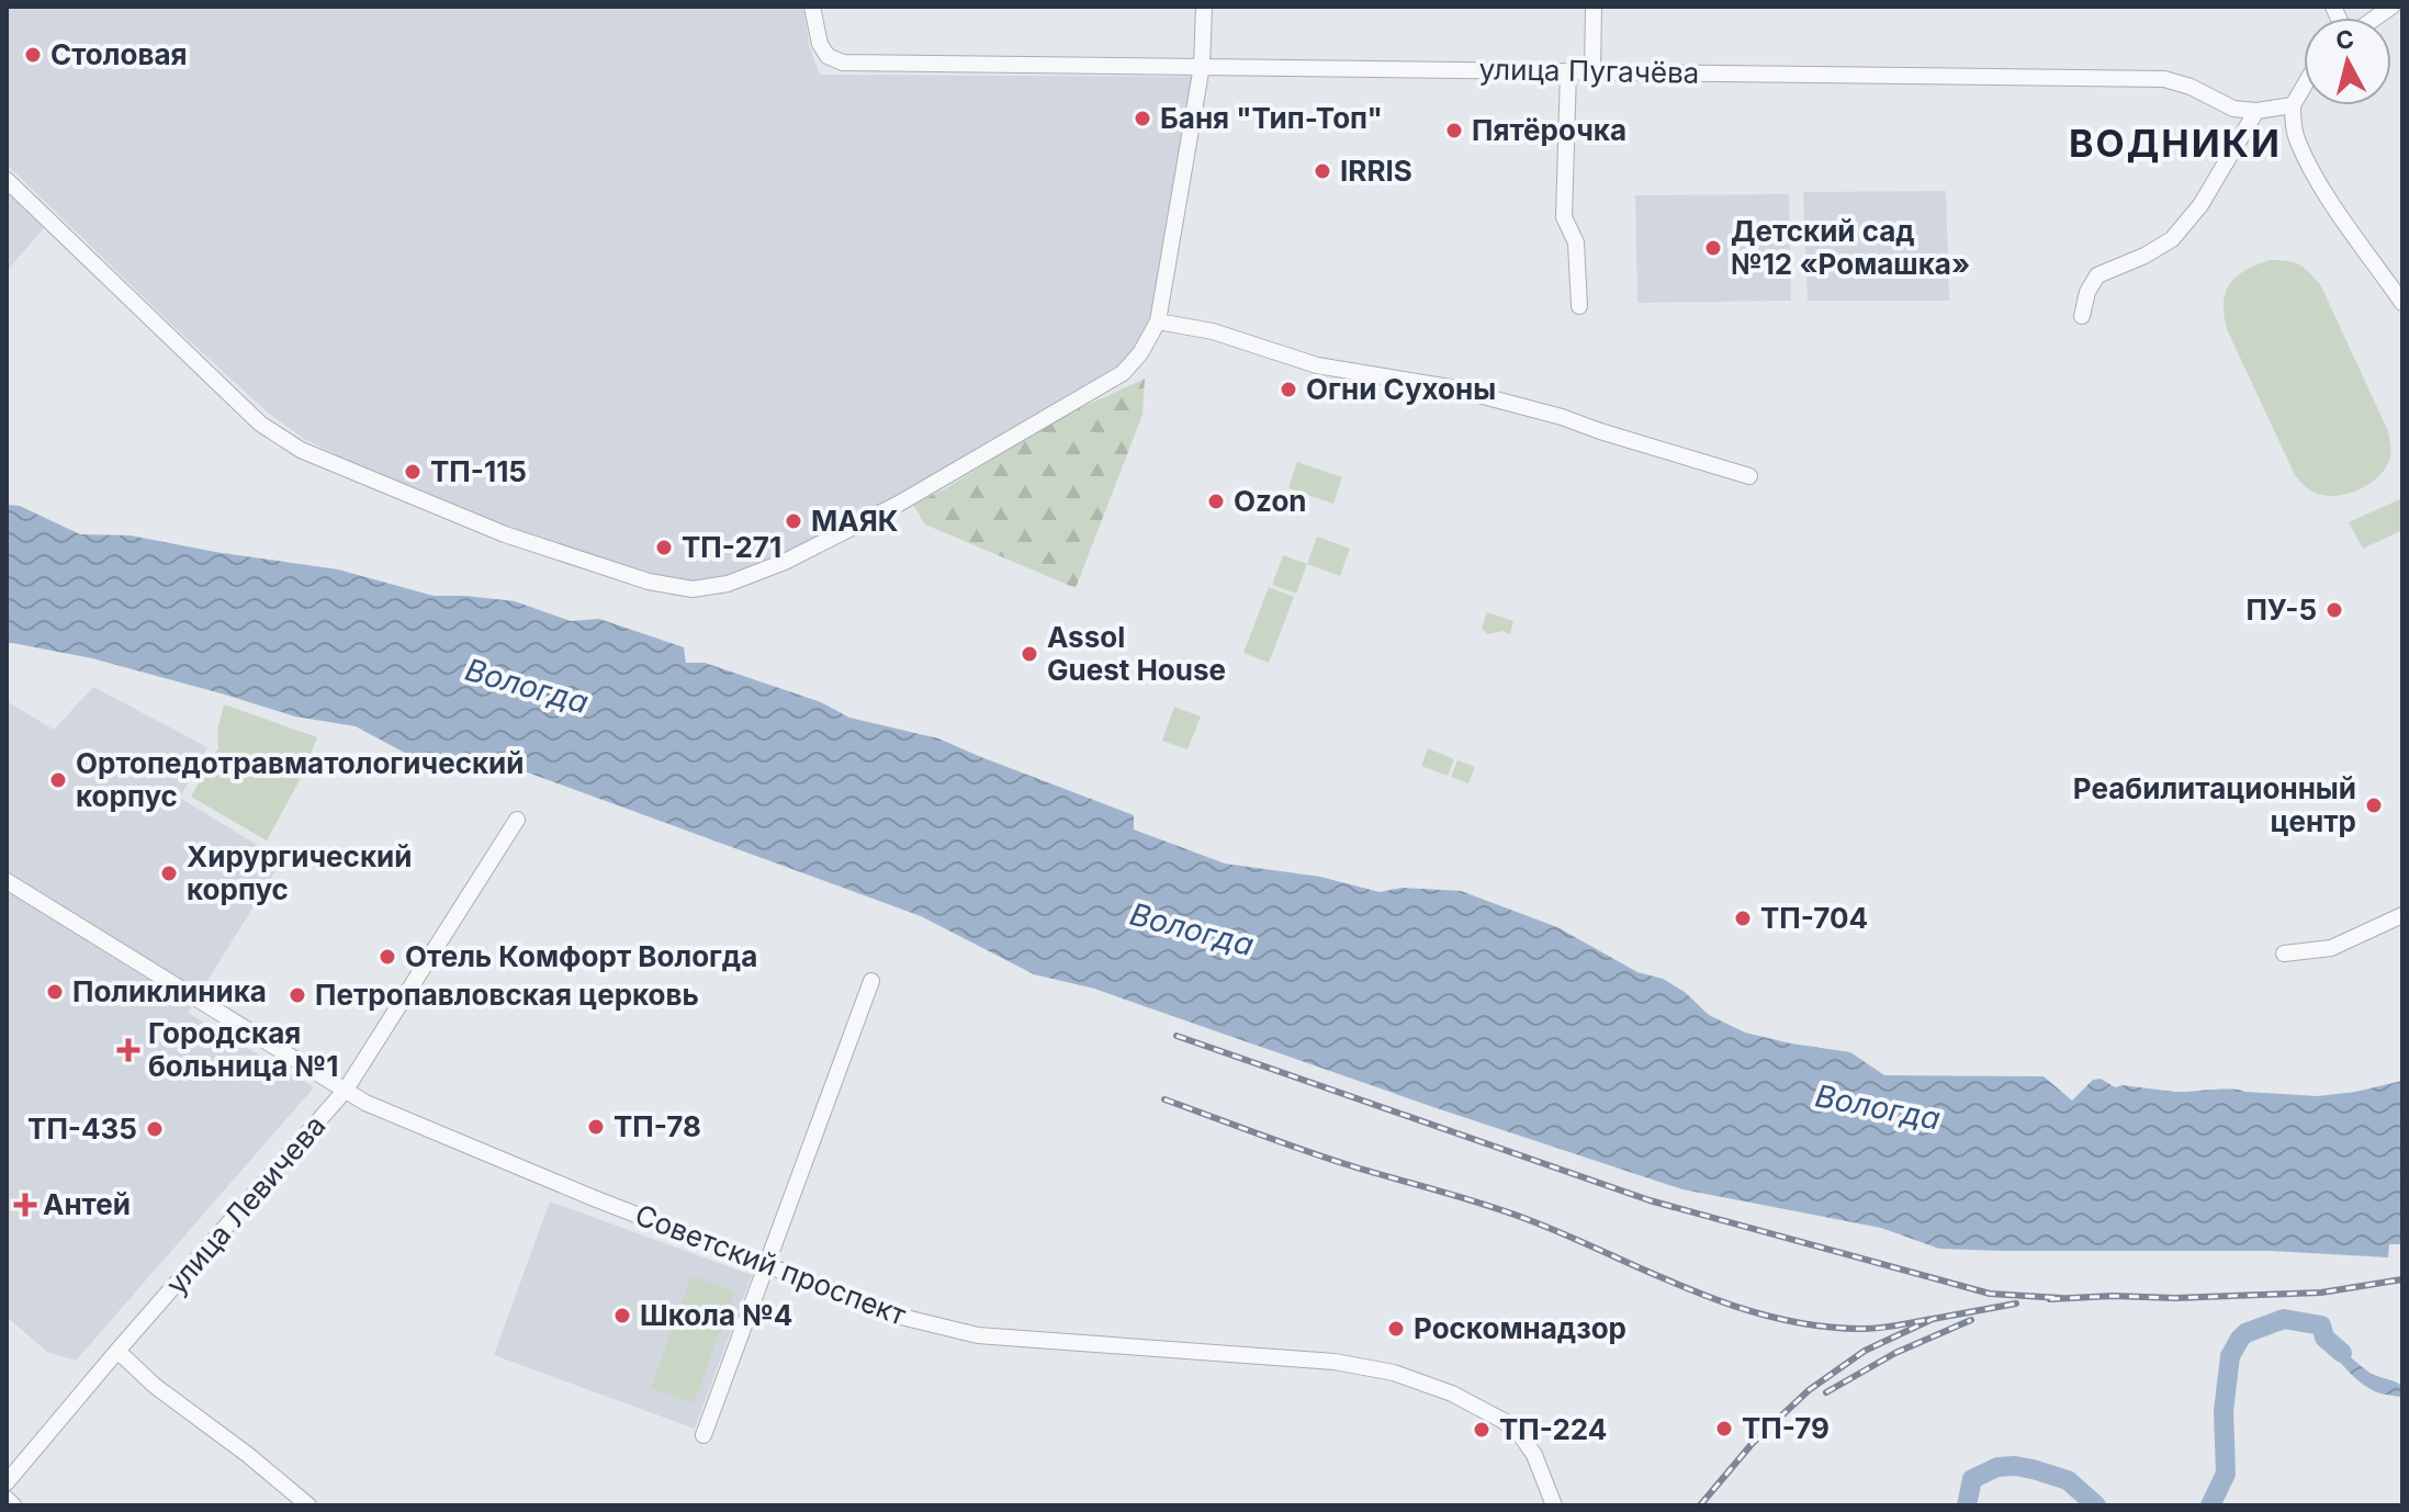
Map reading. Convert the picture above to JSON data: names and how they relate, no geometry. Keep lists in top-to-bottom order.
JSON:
{
  "streets": {
    "street": ["улица Пугачёва", "улица Левичева", "Советский проспект"]
  },
  "crossings": [
    ["улица Левичева", "Советский проспект"]
  ],
  "districts": ["ВОДНИКИ"],
  "water": ["Вологда"],
  "places": {
    "other": [
      "Столовая",
      "Баня \"Тип-Топ\"",
      "Пятёрочка",
      "IRRIS",
      "Детский сад №12 «Ромашка»",
      "Огни Сухоны",
      "ТП-115",
      "Ozon",
      "МАЯК",
      "ТП-271",
      "ПУ-5",
      "Assol Guest House",
      "Ортопедотравматологический корпус",
      "Реабилитационный центр",
      "Хирургический корпус",
      "ТП-704",
      "Отель Комфорт Вологда",
      "Поликлиника",
      "Петропавловская церковь",
      "ТП-78",
      "ТП-435",
      "Школа №4",
      "Роскомнадзор",
      "ТП-79",
      "ТП-224"
    ],
    "health": ["Городская больница №1", "Антей"]
  },
  "north": "top"
}
